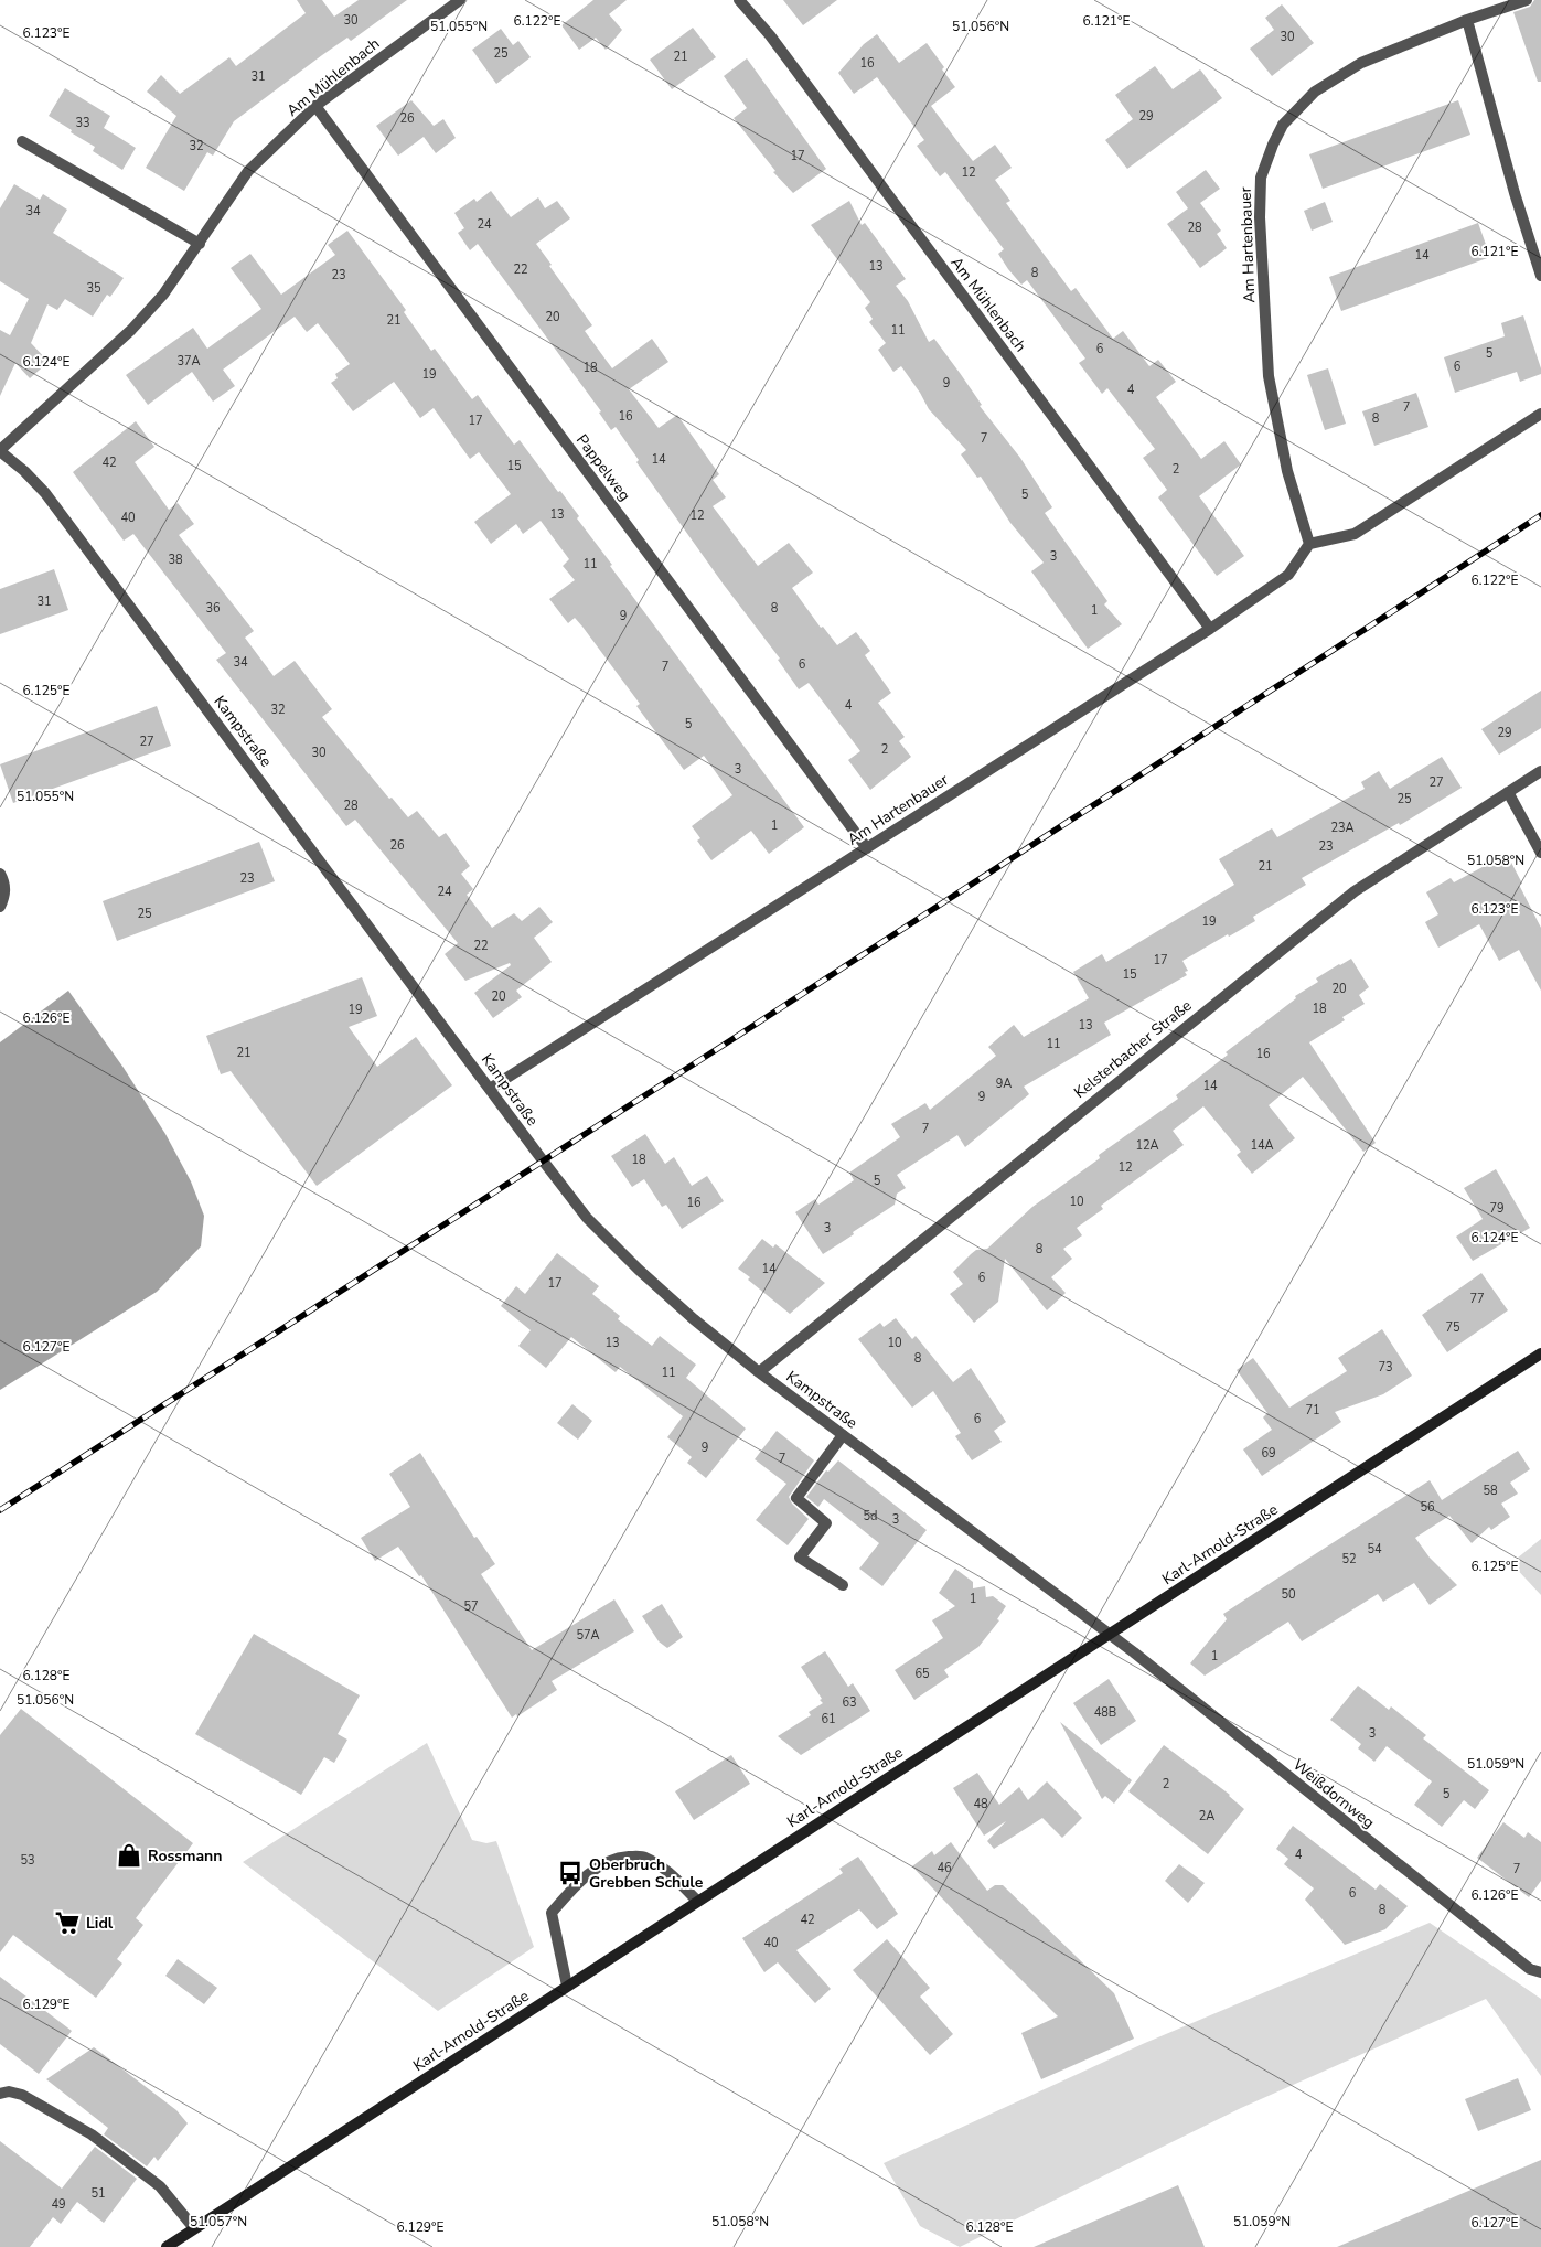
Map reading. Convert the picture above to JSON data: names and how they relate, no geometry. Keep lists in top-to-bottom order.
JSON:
{
  "streets": {
    "main road": ["Karl-Arnold-Straße"],
    "street": [
      "Am Mühlenbach",
      "Am Hartenbauer",
      "Pappelweg",
      "Kampstraße",
      "Kelsterbacher Straße",
      "Weißdornweg"
    ]
  },
  "crossings": [
    ["Am Mühlenbach", "Am Hartenbauer"],
    ["Am Mühlenbach", "Pappelweg"],
    ["Am Mühlenbach", "Kampstraße"],
    ["Am Hartenbauer", "Pappelweg"],
    ["Am Hartenbauer", "Kampstraße"],
    ["Kampstraße", "Kelsterbacher Straße"],
    ["Kampstraße", "Karl-Arnold-Straße"],
    ["Kampstraße", "Weißdornweg"],
    ["Karl-Arnold-Straße", "Weißdornweg"]
  ],
  "places": {
    "shop": ["Rossmann"],
    "bus stop": ["Oberbruch Grebben Schule"],
    "supermarket": ["Lidl"]
  },
  "house_numbers": [
    "30",
    "30",
    "25",
    "21",
    "16",
    "31",
    "29",
    "26",
    "33",
    "32",
    "17",
    "12",
    "34",
    "24",
    "28",
    "14",
    "13",
    "22",
    "8",
    "23",
    "35",
    "20",
    "21",
    "11",
    "6",
    "5",
    "37A",
    "6",
    "18",
    "19",
    "9",
    "4",
    "7",
    "16",
    "8",
    "17",
    "7",
    "14",
    "42",
    "15",
    "2",
    "5",
    "13",
    "12",
    "40",
    "3",
    "38",
    "11",
    "31",
    "36",
    "8",
    "1",
    "9",
    "34",
    "6",
    "7",
    "4",
    "32",
    "5",
    "29",
    "27",
    "2",
    "30",
    "3",
    "27",
    "25",
    "28",
    "1",
    "23A",
    "26",
    "23",
    "21",
    "23",
    "24",
    "25",
    "19",
    "22",
    "17",
    "15",
    "20",
    "20",
    "18",
    "19",
    "13",
    "11",
    "21",
    "16",
    "9A",
    "14",
    "9",
    "7",
    "12A",
    "14A",
    "18",
    "12",
    "5",
    "10",
    "16",
    "79",
    "3",
    "8",
    "14",
    "6",
    "17",
    "77",
    "75",
    "13",
    "10",
    "8",
    "73",
    "11",
    "71",
    "6",
    "9",
    "69",
    "7",
    "58",
    "56",
    "5d",
    "3",
    "54",
    "52",
    "50",
    "1",
    "57",
    "57A",
    "1",
    "65",
    "63",
    "48B",
    "61",
    "3",
    "2",
    "5",
    "48",
    "2A",
    "4",
    "53",
    "46",
    "7",
    "6",
    "8",
    "42",
    "40",
    "51",
    "49"
  ],
  "coordinates": [
    "6.122°E",
    "6.121°E",
    "51.055°N",
    "51.056°N",
    "6.123°E",
    "6.124°E",
    "6.125°E",
    "51.058°N",
    "6.126°E",
    "6.127°E",
    "6.128°E",
    "51.059°N",
    "6.129°E",
    "51.057°N"
  ]
}
